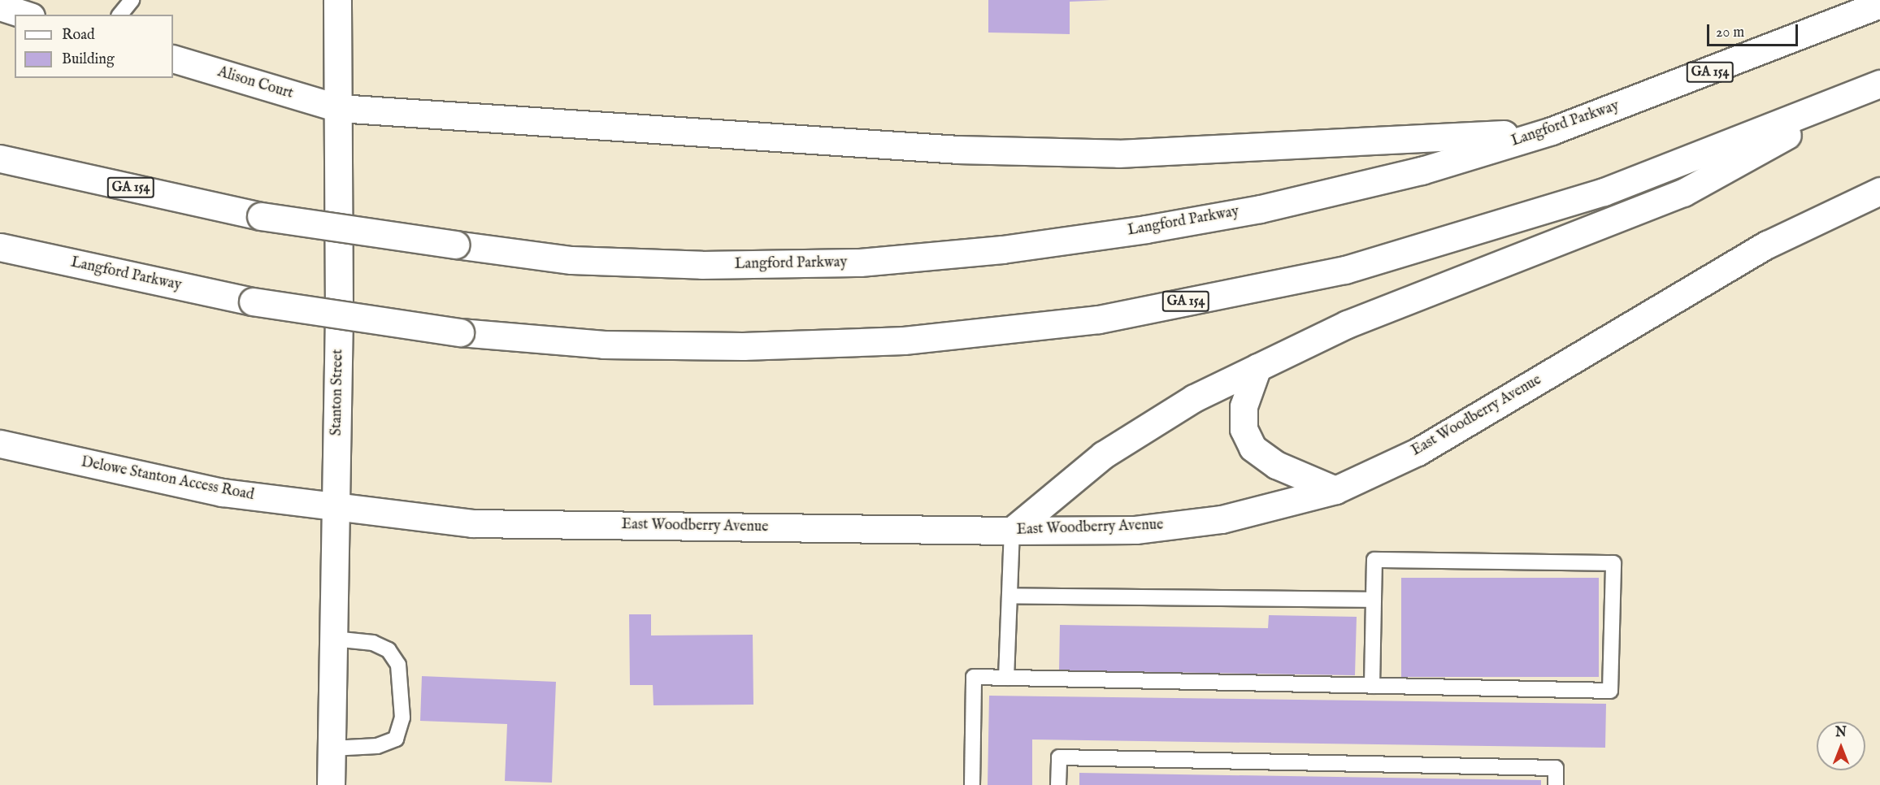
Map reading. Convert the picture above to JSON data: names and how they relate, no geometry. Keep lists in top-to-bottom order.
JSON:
{
  "streets": {
    "main road": [
      "GA 154",
      "Alison Court",
      "Langford Parkway",
      "Stanton Street",
      "East Woodberry Avenue",
      "Delowe Stanton Access Road"
    ]
  },
  "crossings": [
    ["Alison Court", "Langford Parkway"],
    ["Alison Court", "Stanton Street"],
    ["Stanton Street", "East Woodberry Avenue"],
    ["Stanton Street", "Delowe Stanton Access Road"],
    ["East Woodberry Avenue", "Delowe Stanton Access Road"]
  ],
  "legend": ["Road", "Building"],
  "scale_bar": "20 m",
  "north": "top"
}
